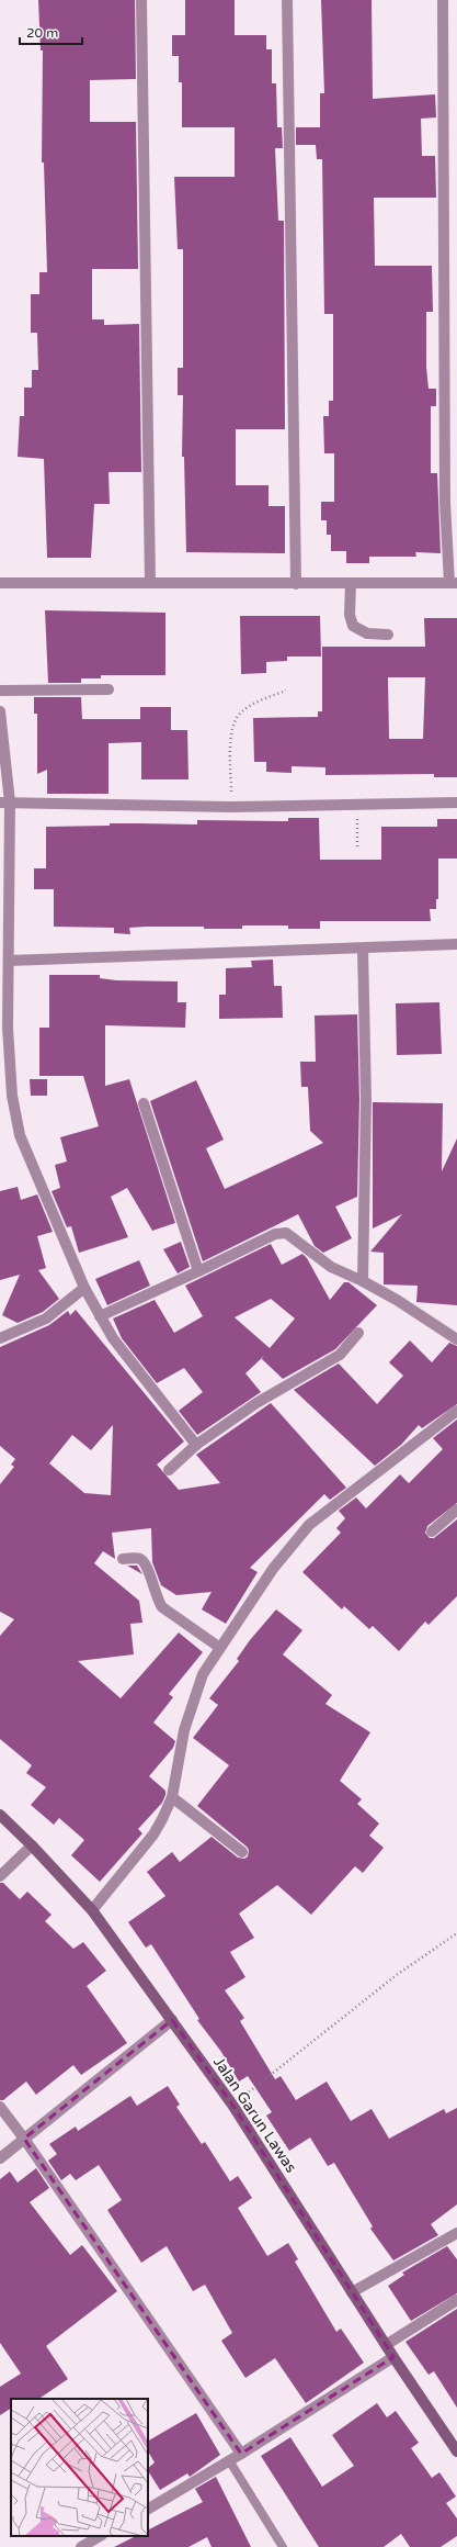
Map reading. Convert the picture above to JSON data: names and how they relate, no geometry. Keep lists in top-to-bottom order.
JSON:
{
  "streets": {
    "main road": ["Jalan Garun Lawas"]
  },
  "scale_bar": "20 m"
}
